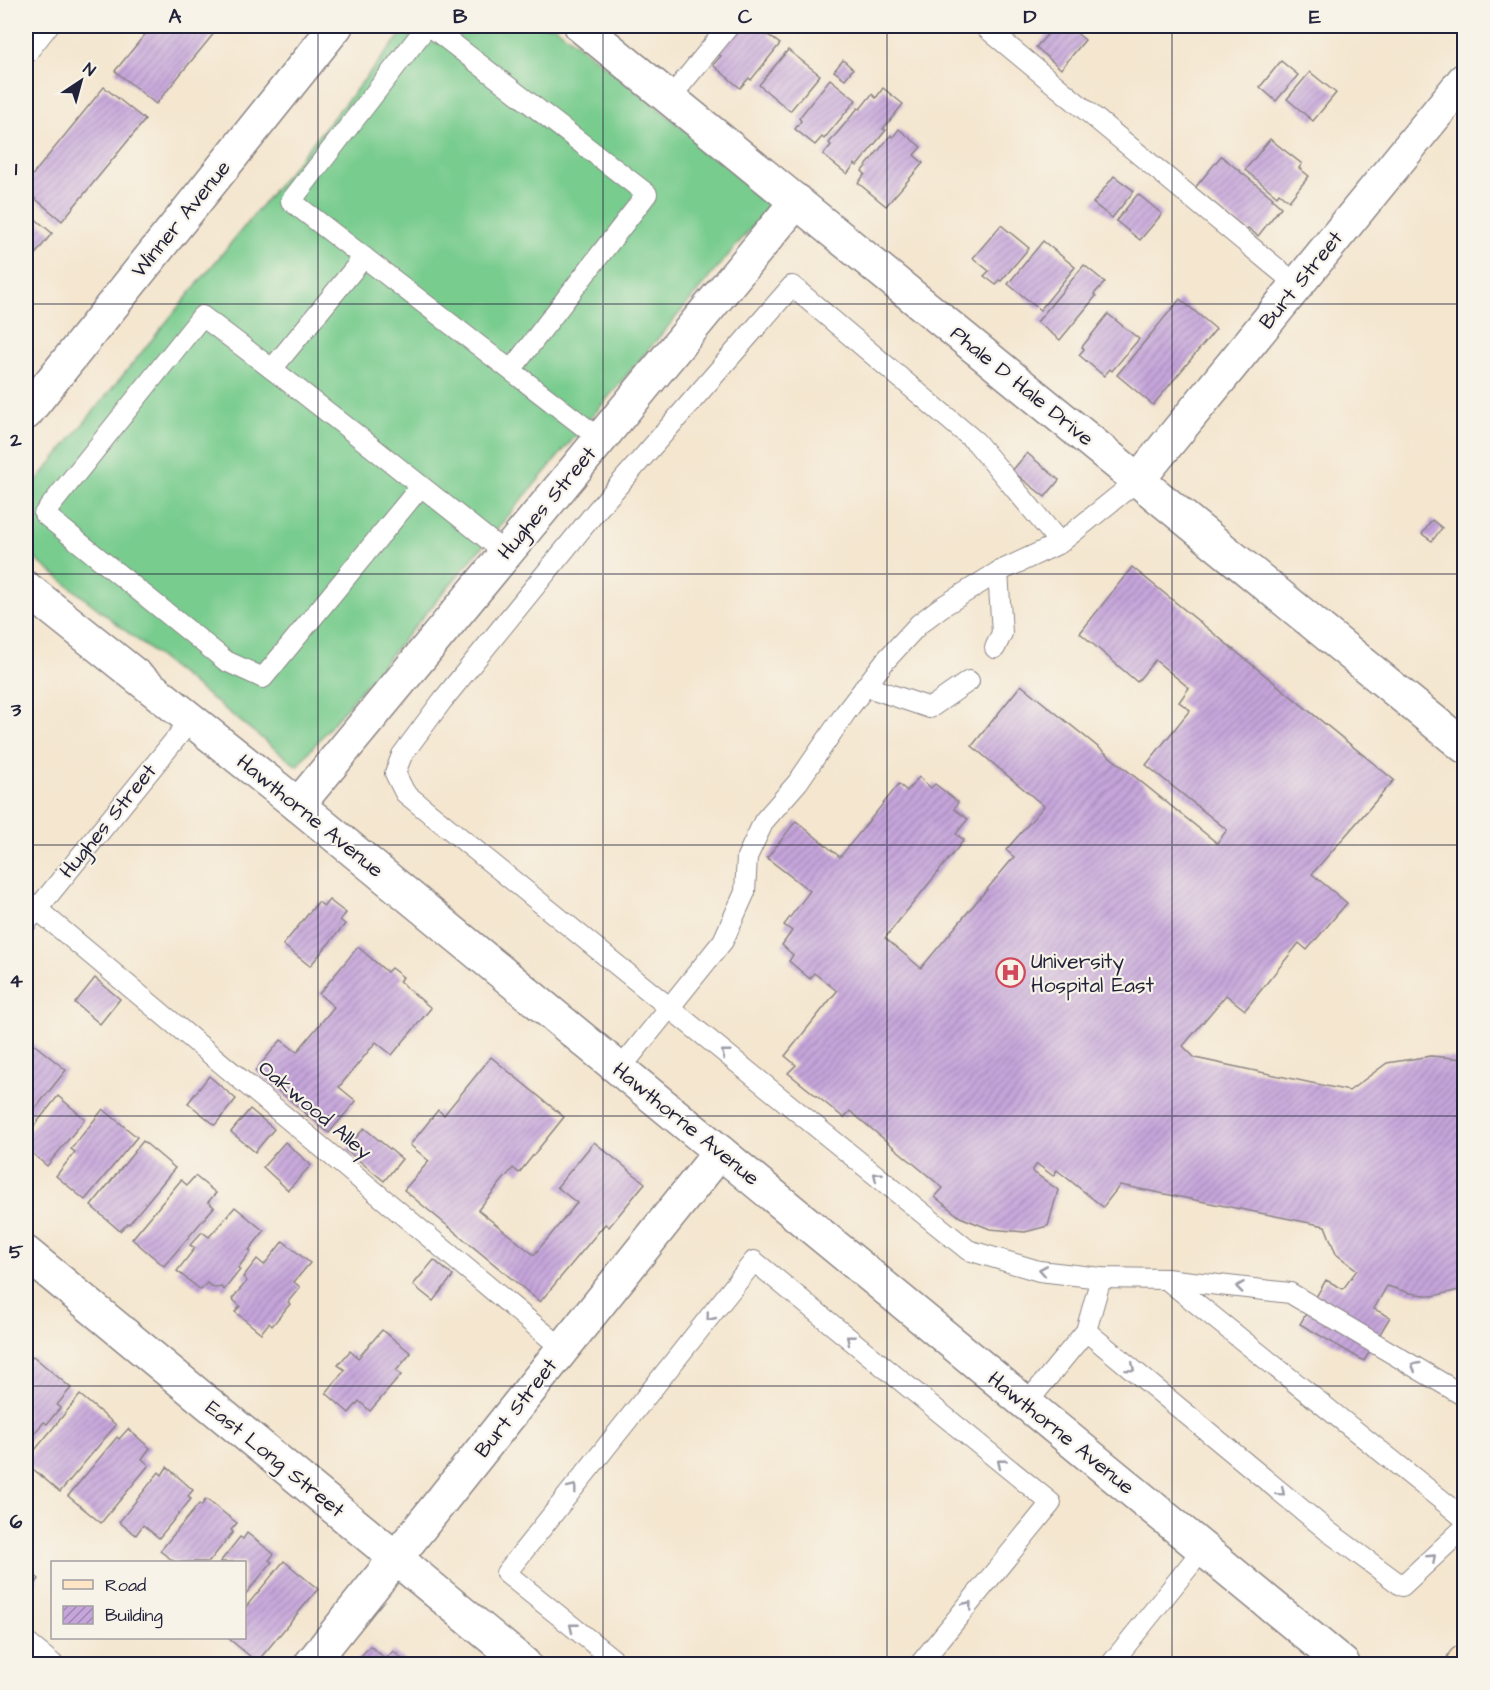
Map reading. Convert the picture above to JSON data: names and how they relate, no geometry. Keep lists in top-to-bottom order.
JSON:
{
  "streets": {
    "street": [
      "Winner Avenue",
      "Burt Street",
      "Phale D Hale Drive",
      "Hughes Street",
      "Hawthorne Avenue",
      "East Long Street"
    ],
    "lane": ["Oakwood Alley"]
  },
  "crossings": [
    ["Burt Street", "Phale D Hale Drive"],
    ["Burt Street", "Hawthorne Avenue"],
    ["Burt Street", "Oakwood Alley"],
    ["Burt Street", "East Long Street"],
    ["Phale D Hale Drive", "Hughes Street"],
    ["Hughes Street", "Hawthorne Avenue"],
    ["Hughes Street", "Oakwood Alley"]
  ],
  "places": {
    "hospital": ["University Hospital East"]
  },
  "legend": ["Road", "Building"],
  "north": "top right",
  "grid": {
    "columns": [
      "A",
      "B",
      "C",
      "D",
      "E"
    ],
    "rows": [
      "1",
      "2",
      "3",
      "4",
      "5",
      "6"
    ]
  }
}
